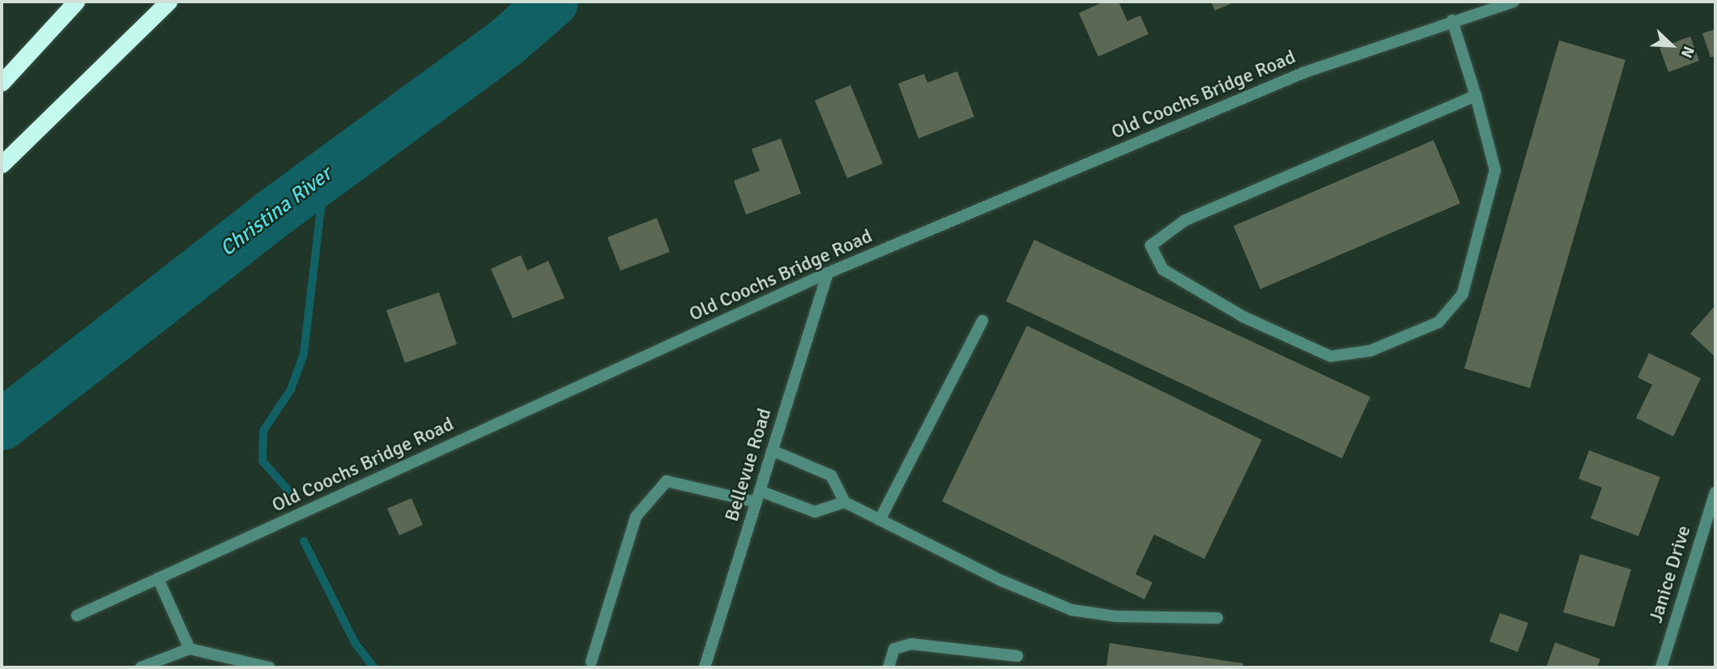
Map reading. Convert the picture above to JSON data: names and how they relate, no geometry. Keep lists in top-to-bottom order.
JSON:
{
  "streets": {
    "street": ["Old Coochs Bridge Road", "Bellevue Road", "Janice Drive"]
  },
  "crossings": [
    ["Old Coochs Bridge Road", "Bellevue Road"]
  ],
  "water": ["Christina River"],
  "north": "bottom right"
}
